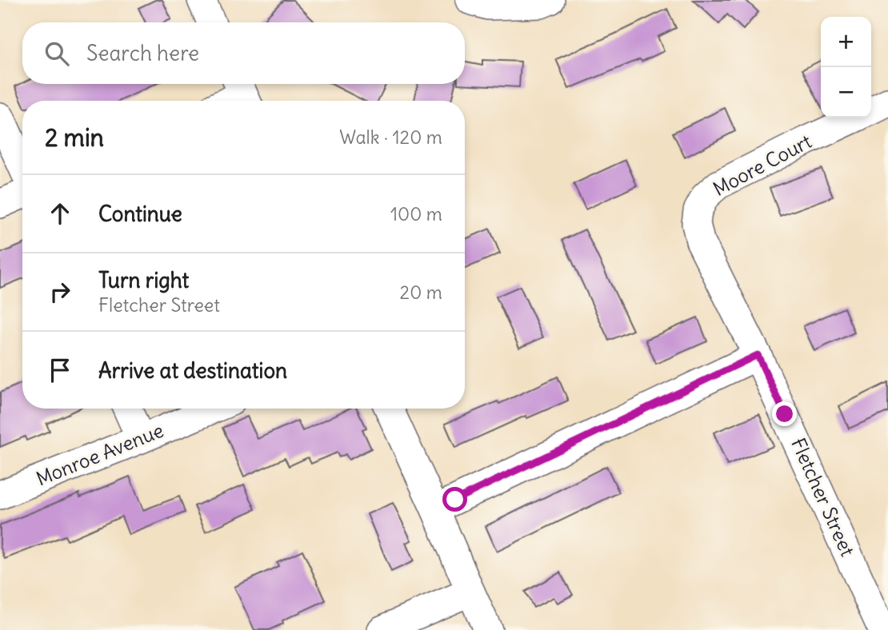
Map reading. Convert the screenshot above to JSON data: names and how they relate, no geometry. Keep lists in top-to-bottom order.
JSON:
{
  "streets": {
    "street": ["Moore Court", "Monroe Avenue", "Fletcher Street"]
  },
  "crossings": [
    ["Moore Court", "Fletcher Street"]
  ],
  "page": {
    "map_buttons": ["+", "−"],
    "search": "Search here",
    "heading": ["2 min", "Walk · 120 m"],
    "list": [
      ["Continue", "100 m"],
      ["Turn right", "Fletcher Street", "20 m"],
      "Arrive at destination"
    ]
  }
}
